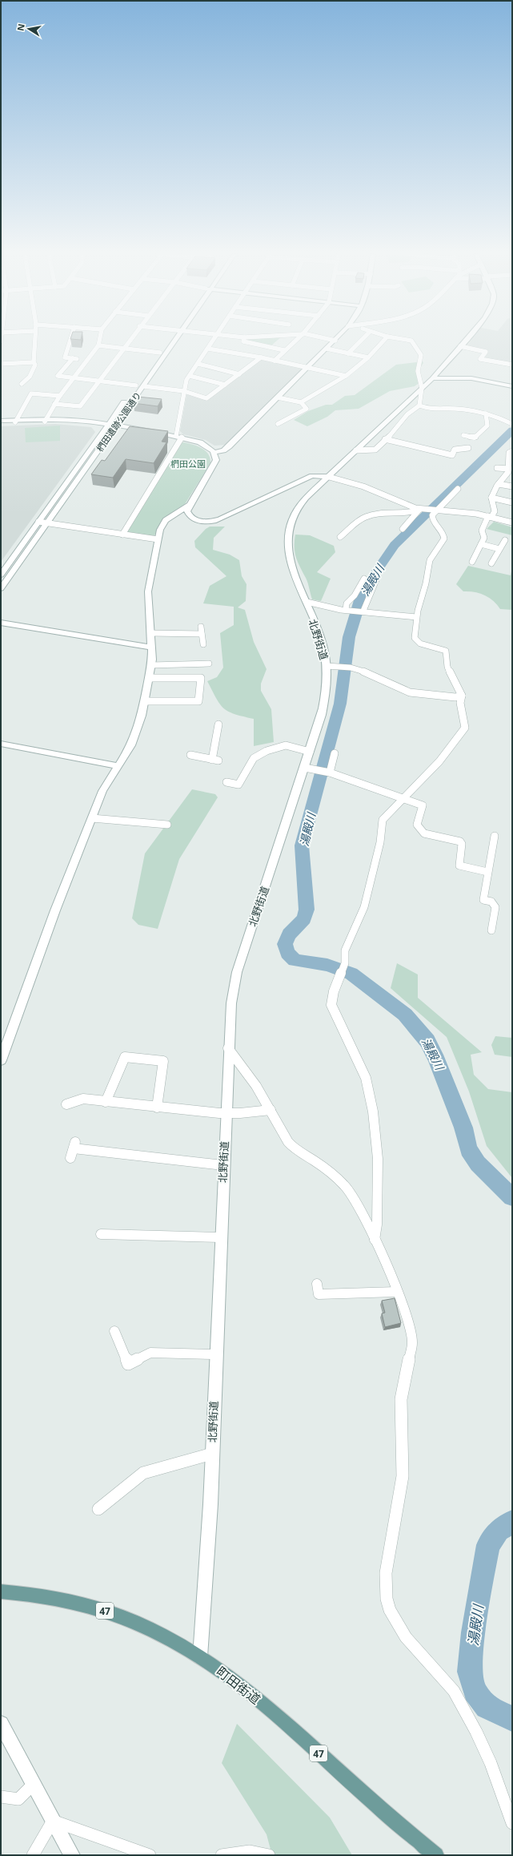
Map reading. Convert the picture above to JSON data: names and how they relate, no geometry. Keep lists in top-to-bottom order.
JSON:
{
  "streets": {
    "main road": ["47", "町田街道"],
    "street": ["椚田遺跡公園通り", "北野街道"]
  },
  "crossings": [
    ["北野街道", "町田街道"]
  ],
  "water": ["湯殿川"],
  "parks": ["椚田公園"],
  "north": "left"
}
